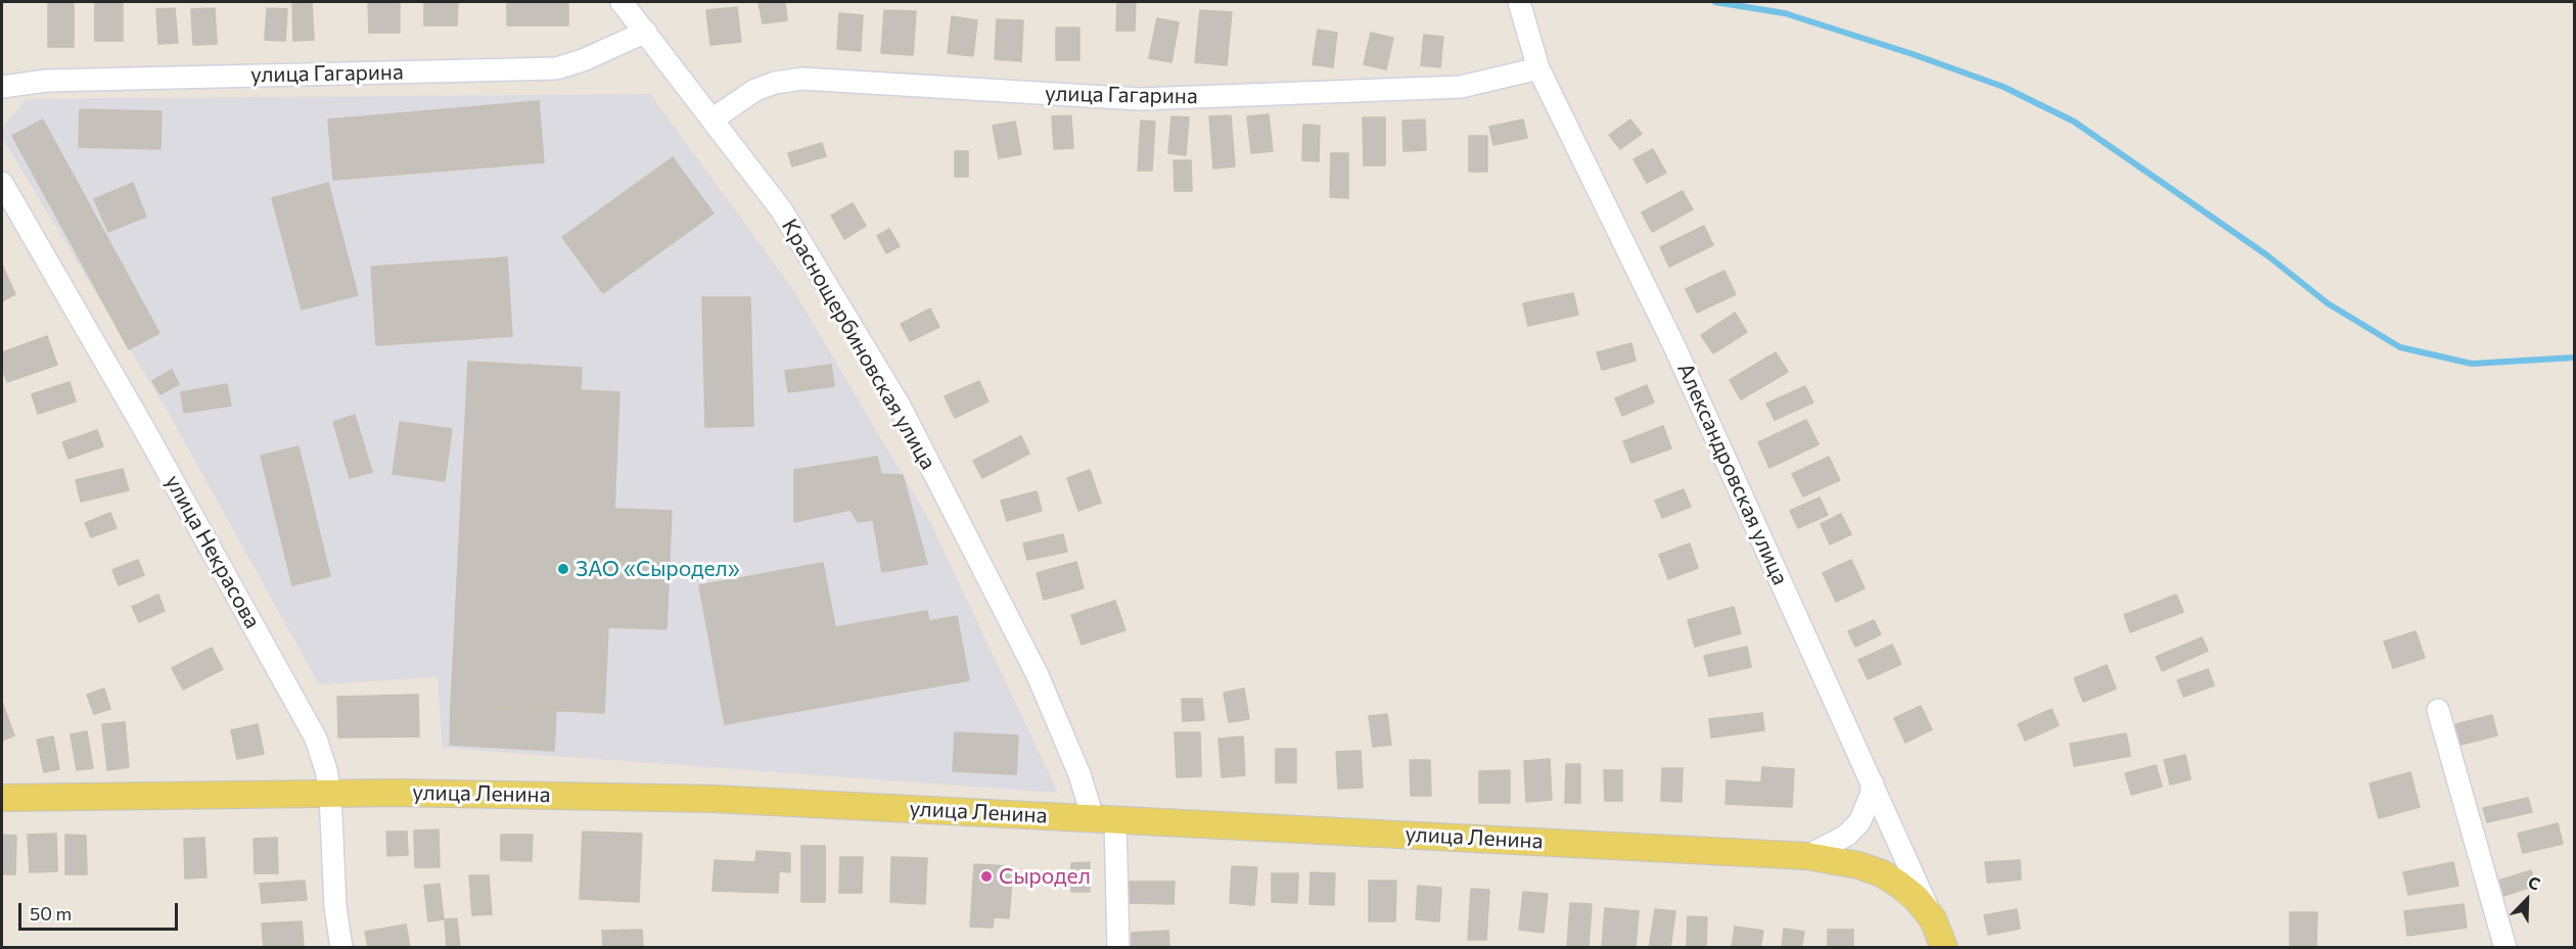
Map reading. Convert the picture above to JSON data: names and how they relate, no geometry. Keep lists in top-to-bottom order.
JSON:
{
  "streets": {
    "main road": ["Александровская улица", "улица Ленина"],
    "street": ["улица Гагарина", "Краснощербиновская улица", "улица Некрасова"]
  },
  "crossings": [
    ["улица Гагарина", "Краснощербиновская улица"],
    ["улица Гагарина", "Александровская улица"],
    ["Краснощербиновская улица", "улица Ленина"],
    ["Александровская улица", "улица Ленина"],
    ["улица Некрасова", "улица Ленина"]
  ],
  "places": ["ЗАО «Сыродел»", "Сыродел"],
  "scale_bar": "50 m",
  "north": "top right"
}
